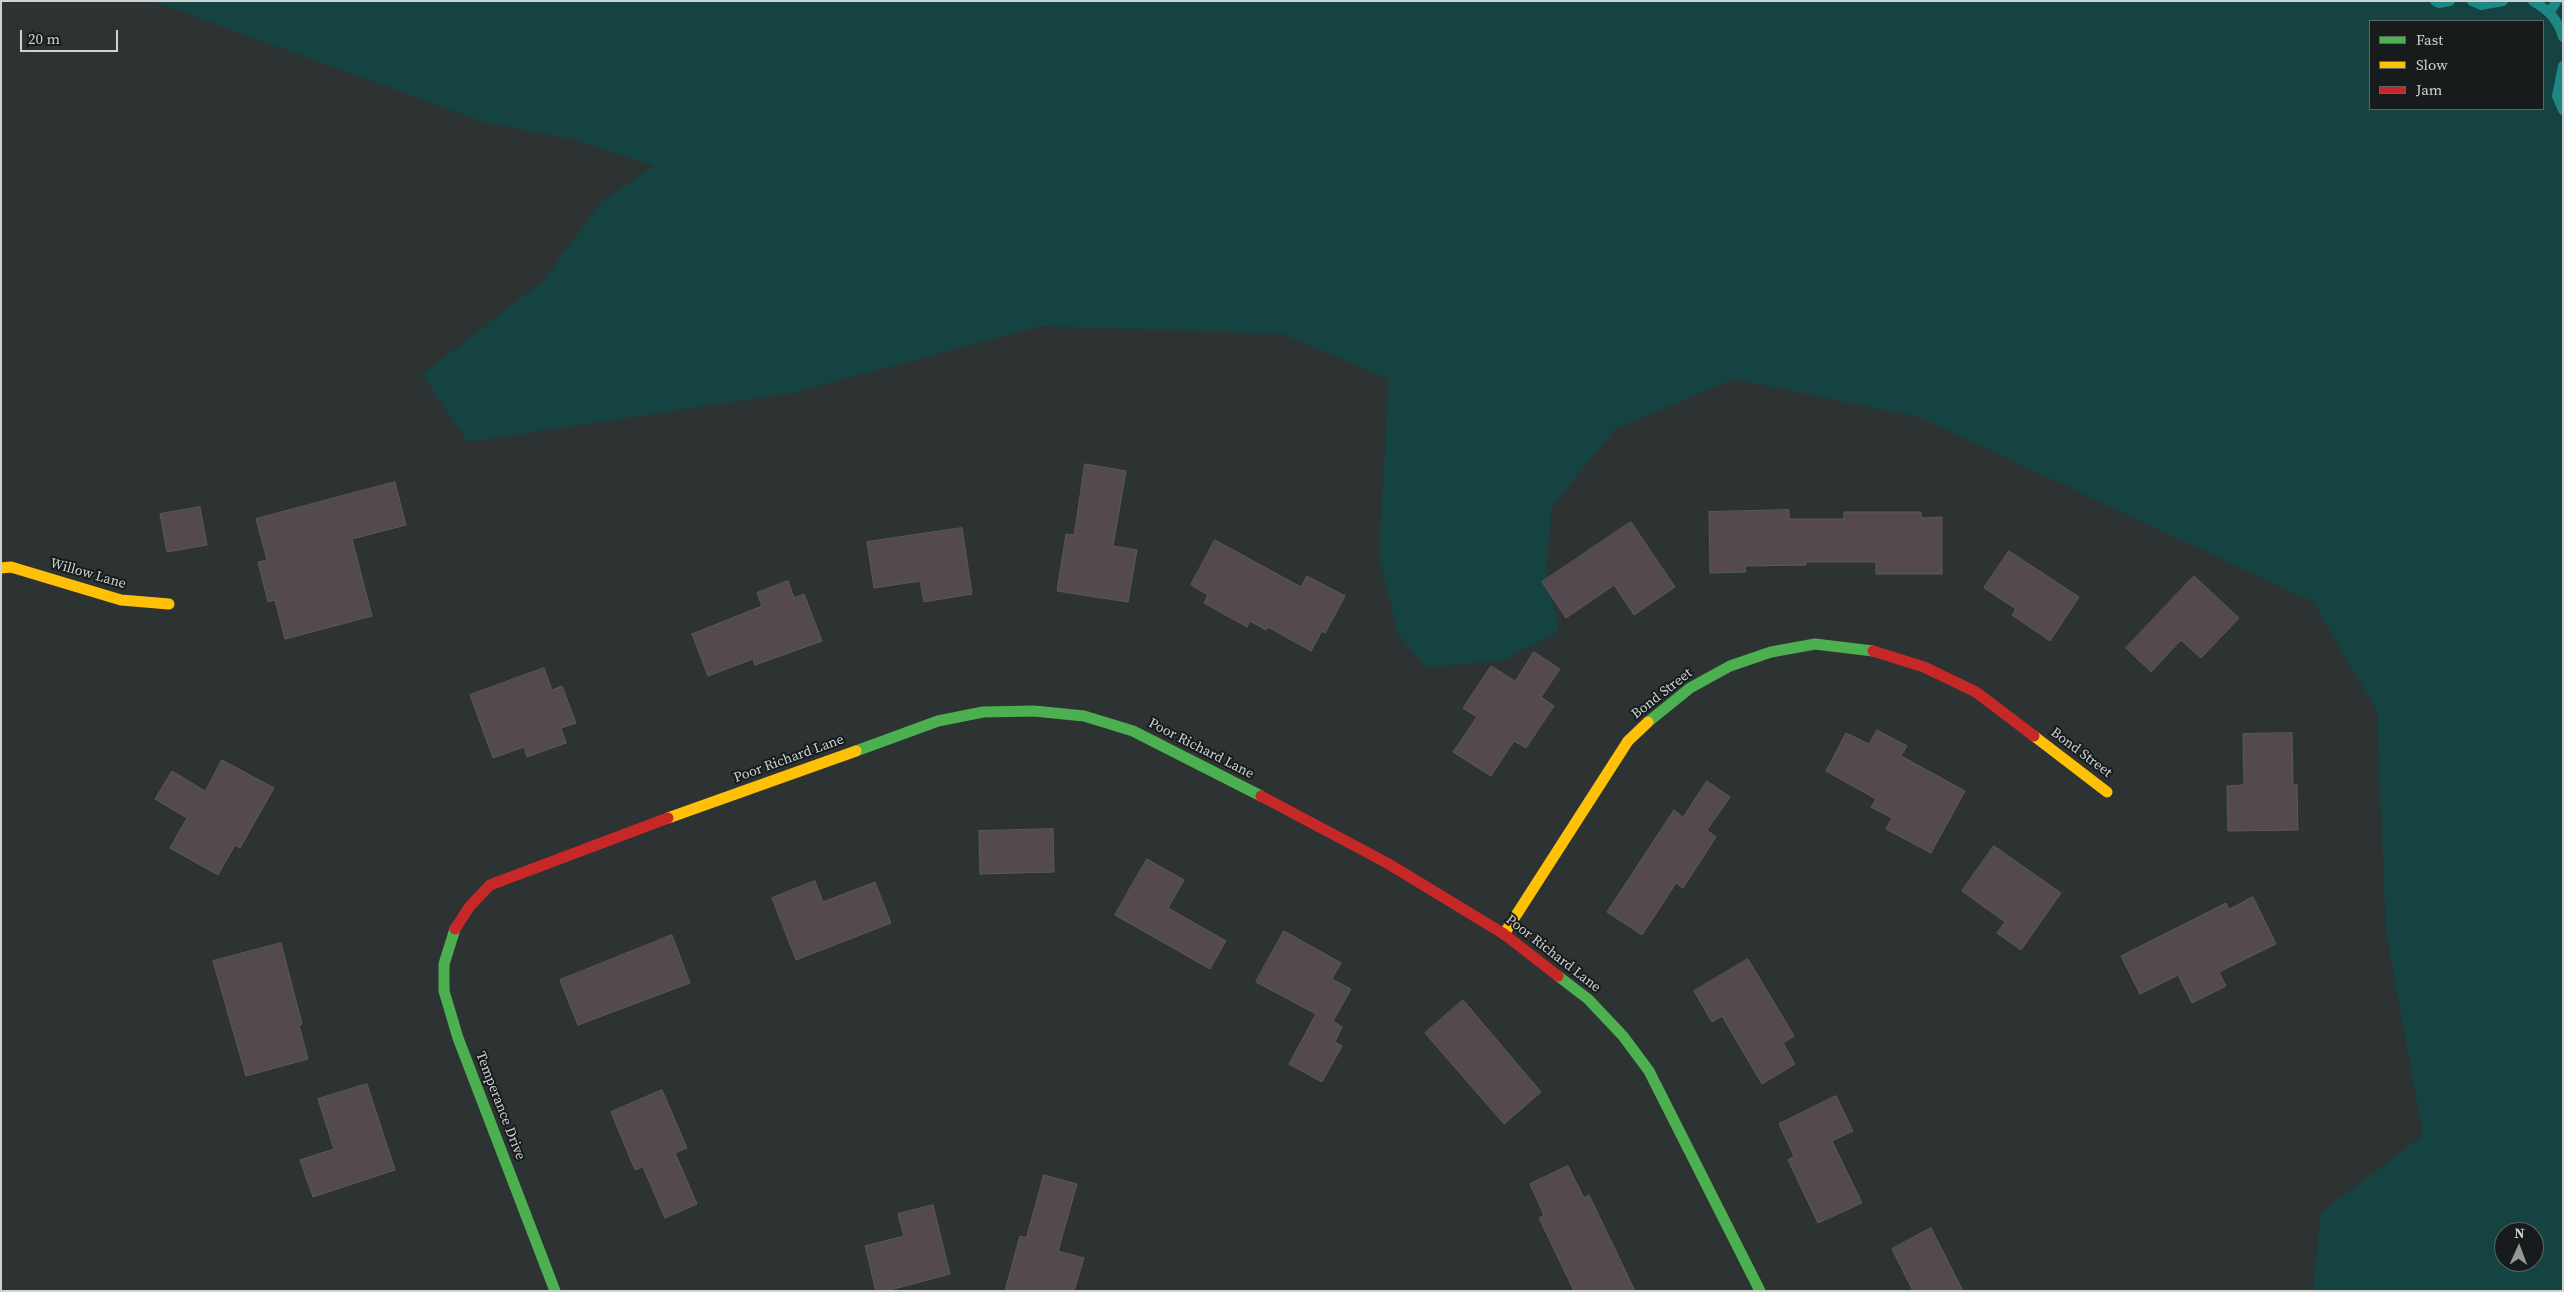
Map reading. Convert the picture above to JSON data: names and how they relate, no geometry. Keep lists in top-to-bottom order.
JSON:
{
  "streets": {
    "street": [
      "Willow Lane",
      "Bond Street",
      "Poor Richard Lane",
      "Temperance Drive"
    ]
  },
  "crossings": [
    ["Bond Street", "Poor Richard Lane"],
    ["Poor Richard Lane", "Temperance Drive"]
  ],
  "legend": ["Fast", "Slow", "Jam"],
  "scale_bar": "20 m",
  "north": "top"
}
